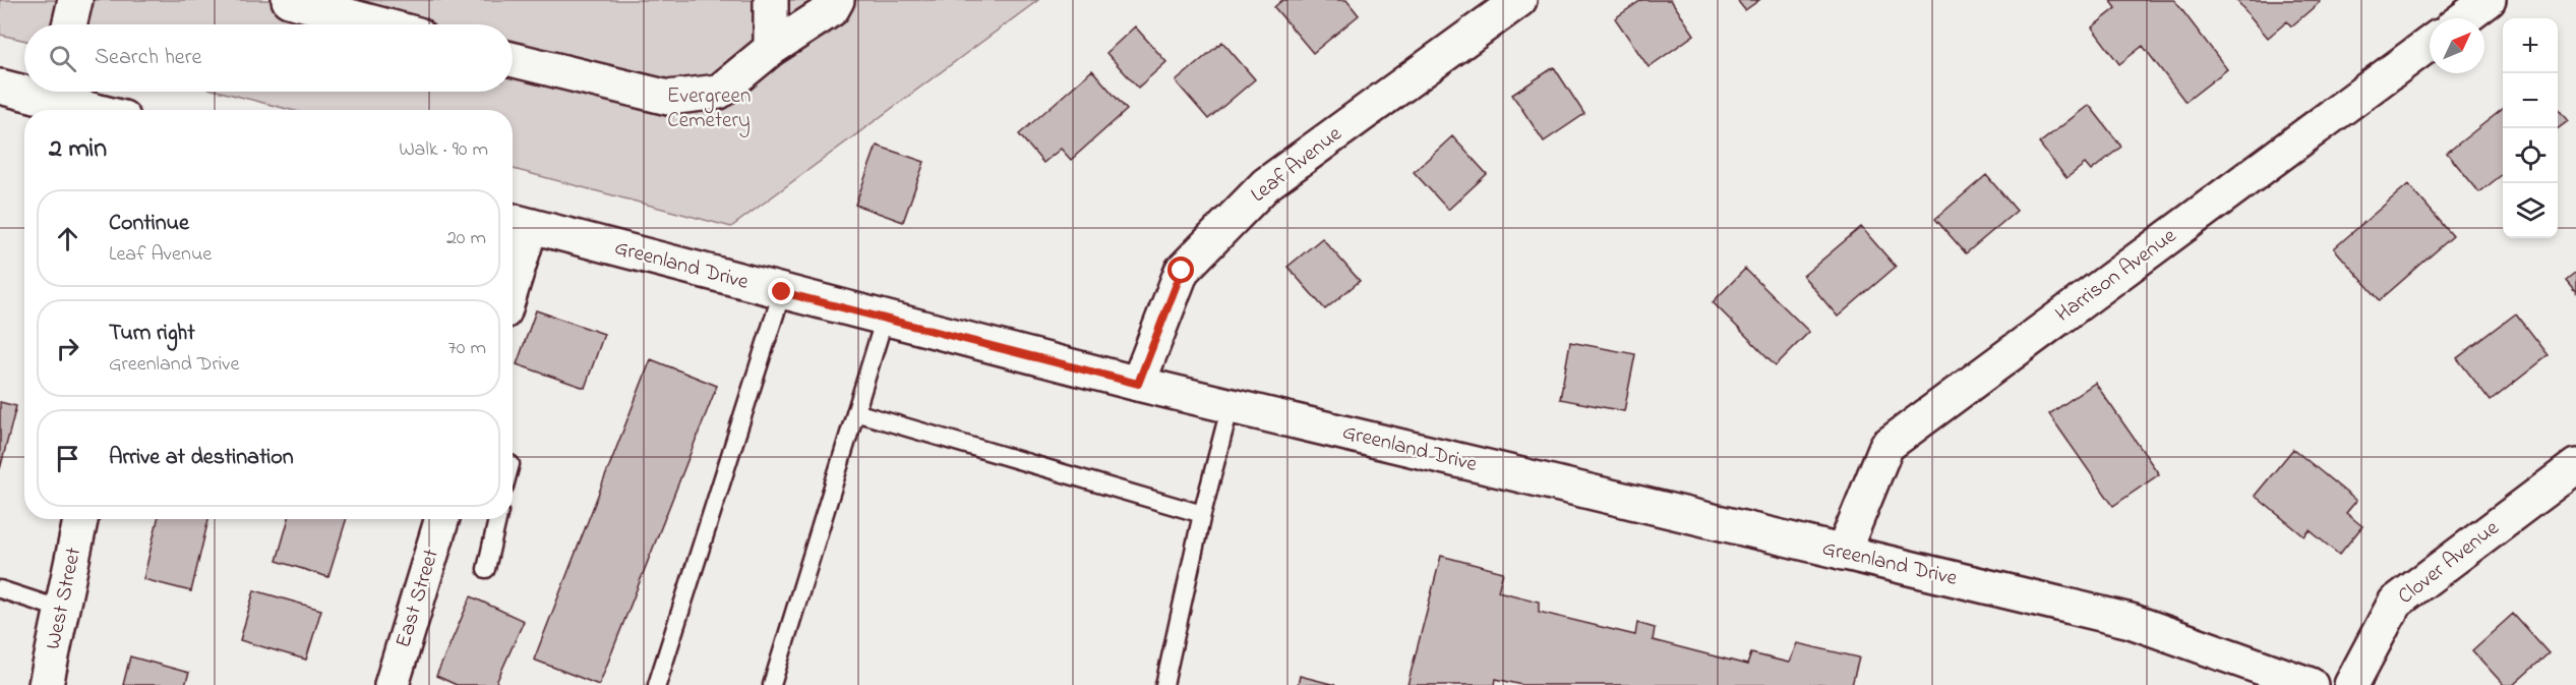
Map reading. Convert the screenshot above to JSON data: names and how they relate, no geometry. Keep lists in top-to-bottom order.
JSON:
{
  "streets": {
    "street": [
      "Leaf Avenue",
      "Greenland Drive",
      "Harrison Avenue",
      "Clover Avenue",
      "West Street",
      "East Street"
    ]
  },
  "crossings": [
    ["Leaf Avenue", "Greenland Drive"],
    ["Greenland Drive", "Harrison Avenue"]
  ],
  "parks": ["Evergreen Cemetery"],
  "north": "top right",
  "page": {
    "map_buttons": ["+", "−"],
    "search": "Search here",
    "heading": ["2 min", "Walk · 90 m"],
    "list": [
      ["Continue", "Leaf Avenue", "20 m"],
      ["Turn right", "Greenland Drive", "70 m"],
      "Arrive at destination"
    ]
  }
}
